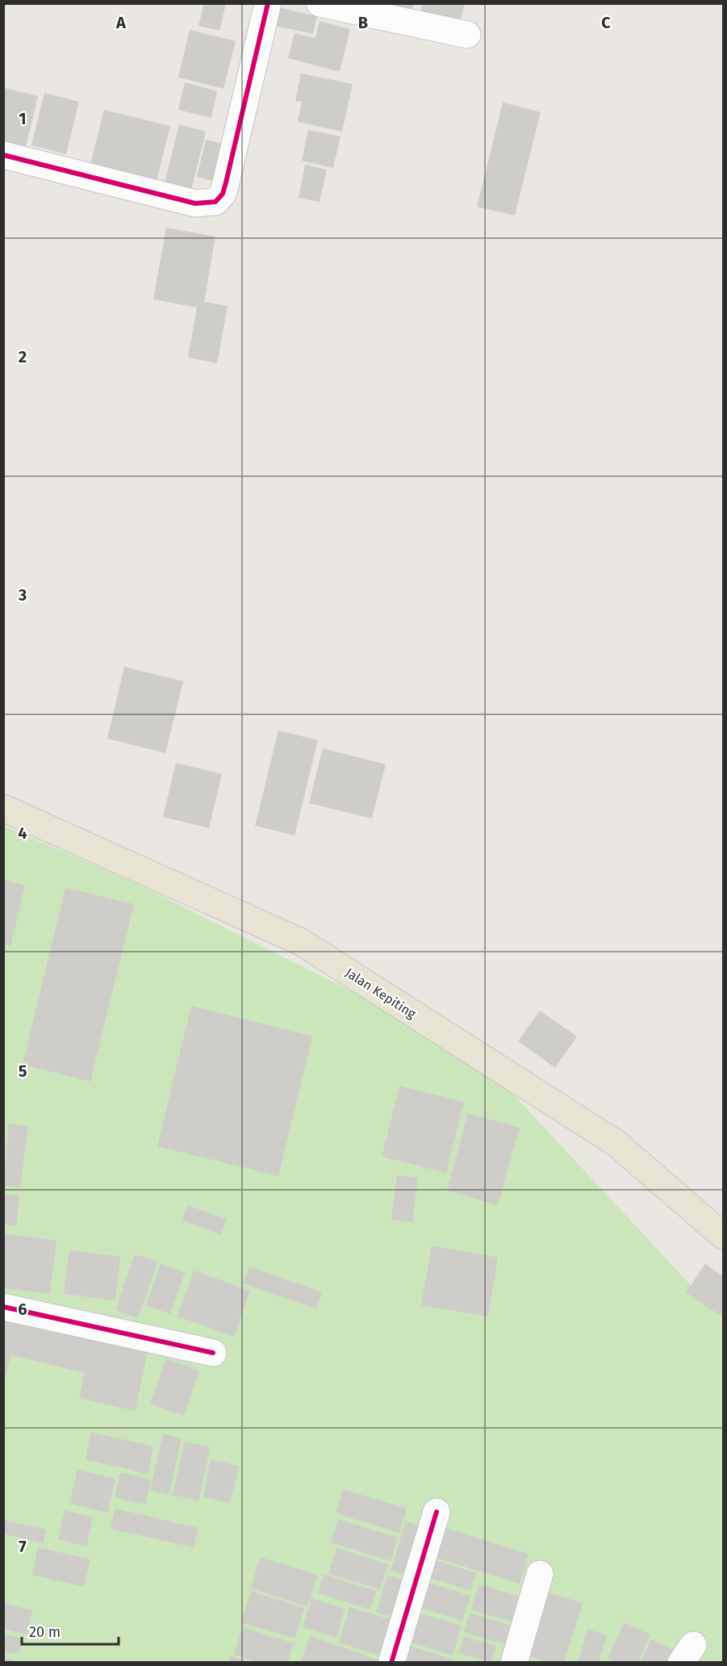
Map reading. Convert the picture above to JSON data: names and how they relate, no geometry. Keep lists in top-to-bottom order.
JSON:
{
  "streets": {
    "main road": ["Jalan Kepiting"]
  },
  "scale_bar": "20 m",
  "grid": {
    "columns": ["A", "B", "C"],
    "rows": [
      "1",
      "2",
      "3",
      "4",
      "5",
      "6",
      "7"
    ]
  }
}
